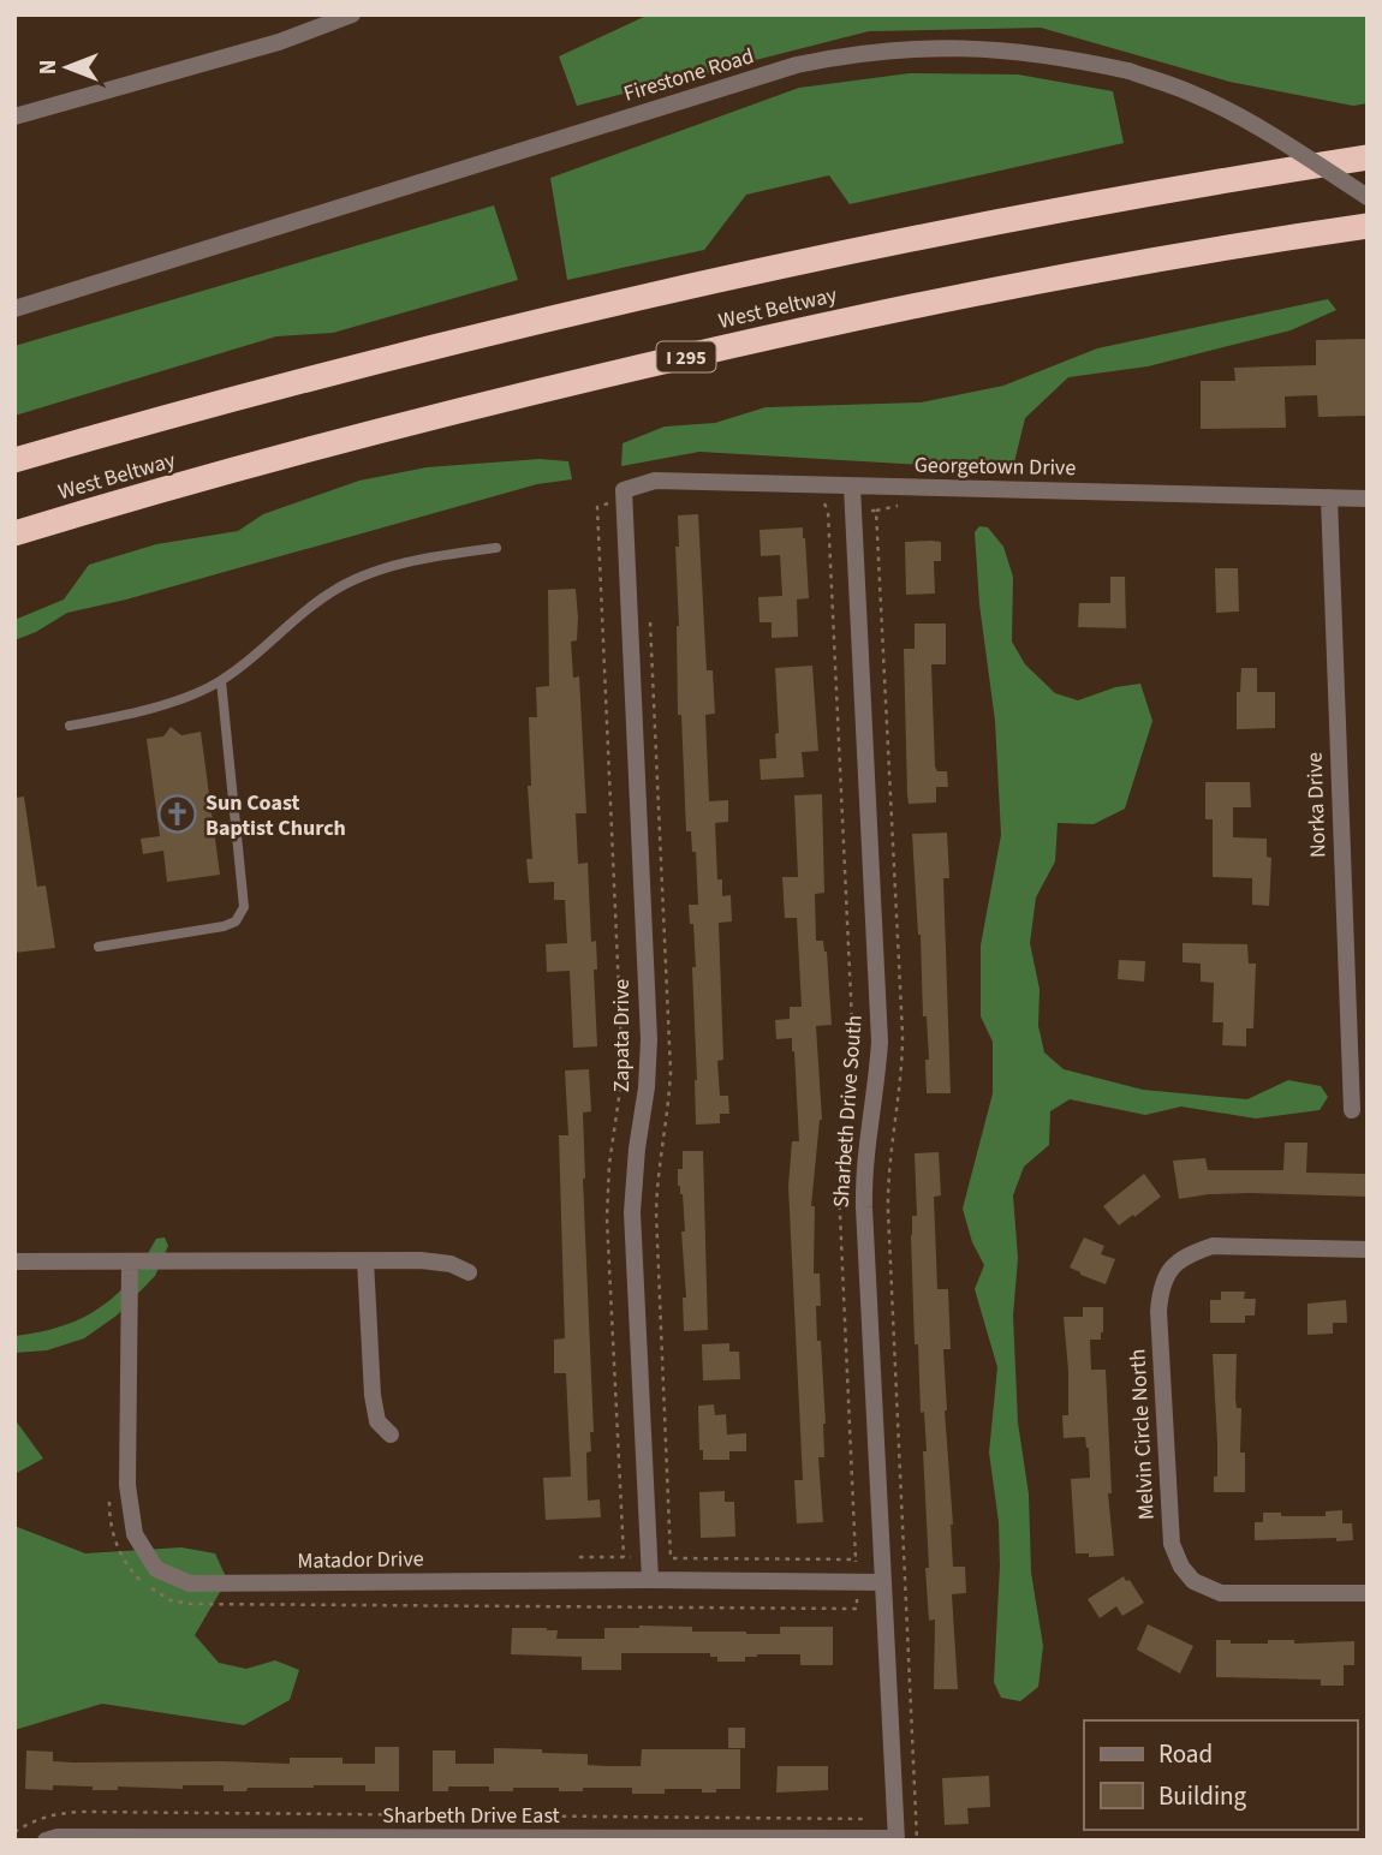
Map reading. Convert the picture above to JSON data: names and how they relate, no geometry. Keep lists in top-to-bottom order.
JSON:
{
  "streets": {
    "highway": ["West Beltway", "I 295"],
    "street": [
      "Firestone Road",
      "Georgetown Drive",
      "Norka Drive",
      "Zapata Drive",
      "Sharbeth Drive South",
      "Melvin Circle North",
      "Matador Drive",
      "Sharbeth Drive East"
    ]
  },
  "crossings": [
    ["Georgetown Drive", "Norka Drive"],
    ["Georgetown Drive", "Zapata Drive"],
    ["Georgetown Drive", "Sharbeth Drive South"],
    ["Zapata Drive", "Matador Drive"],
    ["Sharbeth Drive South", "Matador Drive"],
    ["Sharbeth Drive South", "Sharbeth Drive East"]
  ],
  "places": {
    "church": ["Sun Coast Baptist Church"]
  },
  "legend": ["Road", "Building"],
  "north": "left"
}
